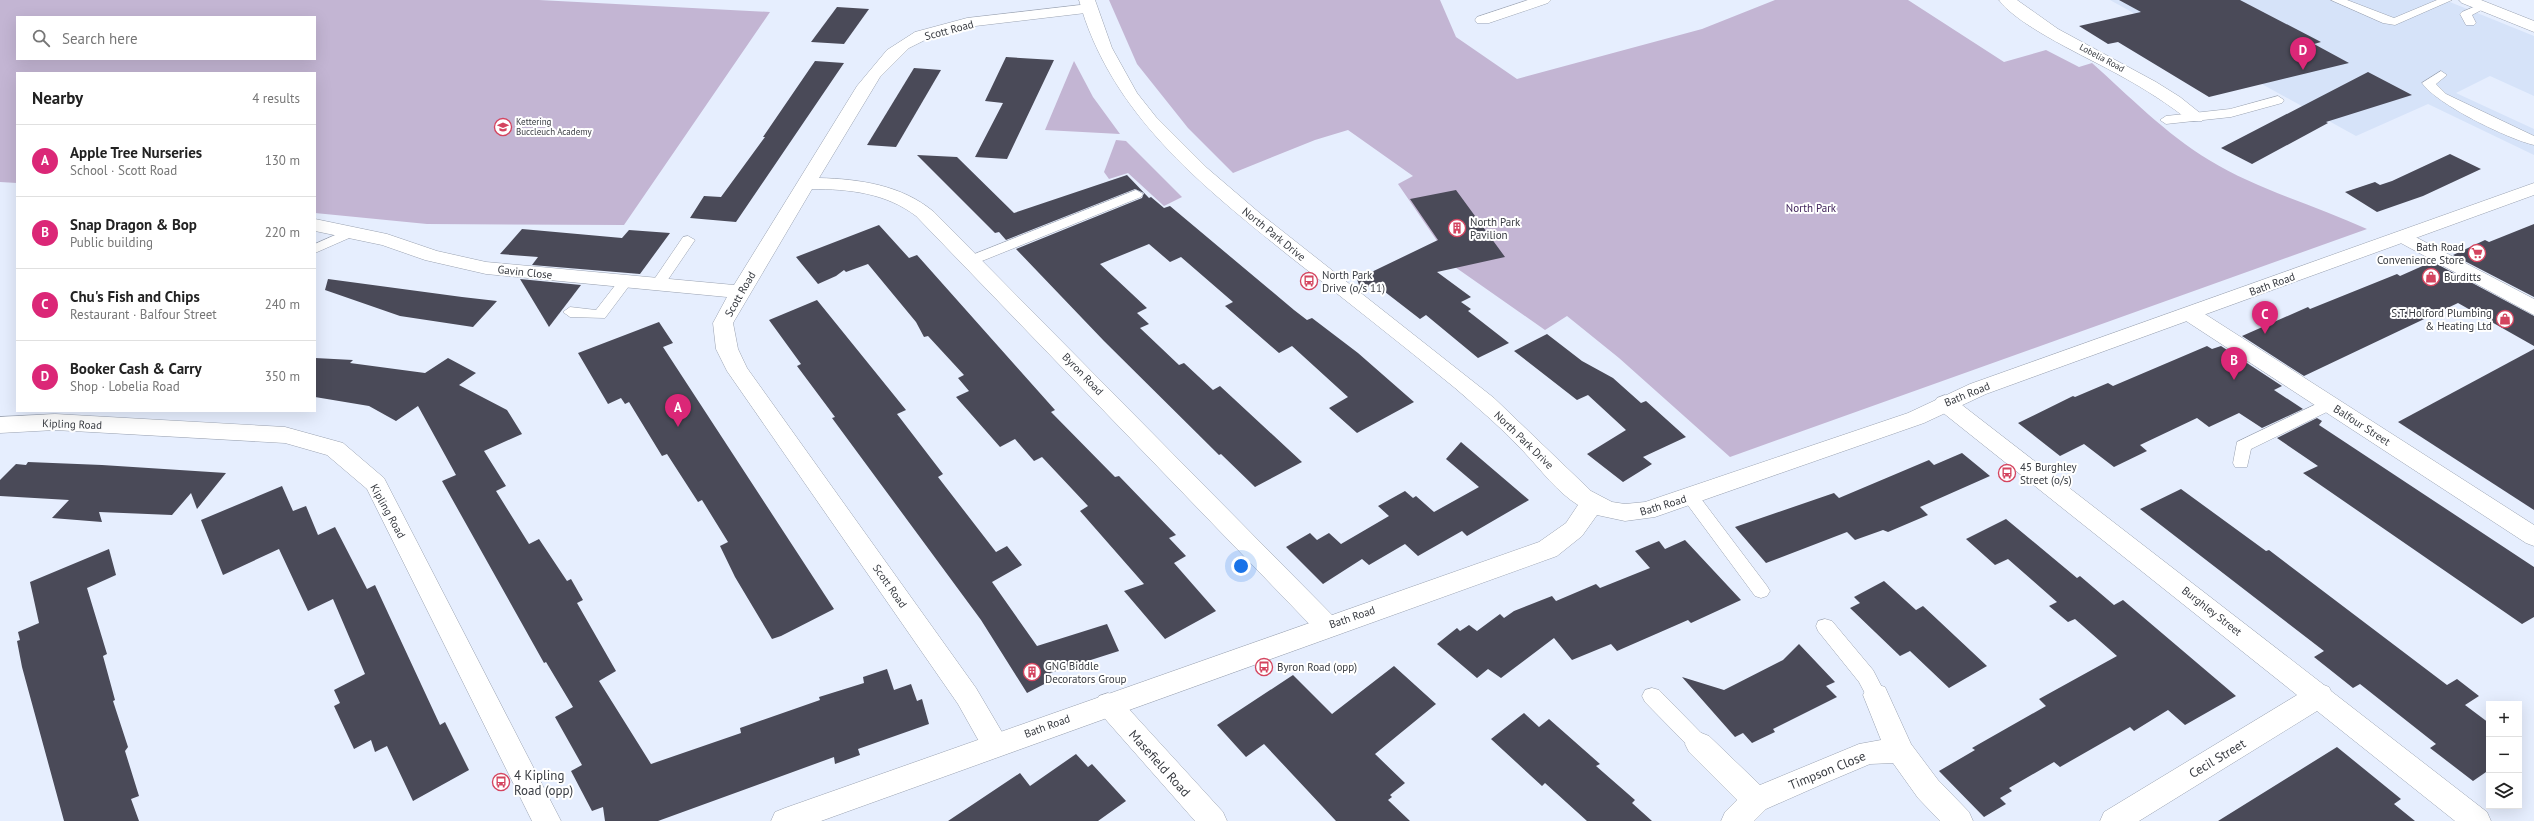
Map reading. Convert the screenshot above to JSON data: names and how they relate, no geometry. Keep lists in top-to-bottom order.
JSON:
{
  "streets": {
    "street": [
      "Scott Road",
      "Lobelia Road",
      "North Park Drive",
      "Gavin Close",
      "Bath Road",
      "Byron Road",
      "Kipling Road",
      "Balfour Street",
      "Burghley Street",
      "Cecil Street",
      "Masefield Road",
      "Timpson Close"
    ]
  },
  "crossings": [
    ["Scott Road", "North Park Drive"],
    ["Scott Road", "Gavin Close"],
    ["Scott Road", "Bath Road"],
    ["Scott Road", "Byron Road"],
    ["North Park Drive", "Bath Road"],
    ["Bath Road", "Byron Road"],
    ["Bath Road", "Balfour Street"],
    ["Bath Road", "Burghley Street"],
    ["Bath Road", "Masefield Road"],
    ["Burghley Street", "Cecil Street"]
  ],
  "parks": ["North Park"],
  "places": {
    "school or university": ["Kettering Buccleuch Academy"],
    "building": ["North Park Pavilion", "GNG Biddle Decorators Group"],
    "supermarket": ["Bath Road Convenience Store"],
    "shop": ["Burditts", "S.T. Holford Plumbing & Heating Ltd"],
    "bus stop": [
      "North Park Drive (o/s 11)",
      "45 Burghley Street (o/s)",
      "Byron Road (opp)",
      "4 Kipling Road (opp)"
    ]
  },
  "page": {
    "search": "Search here",
    "pins": [
      "D",
      "C",
      "B",
      "A"
    ],
    "heading": ["Nearby", "4 results"],
    "list": [
      {
        "mark": "A",
        "name": "Apple Tree Nurseries",
        "note": "School · Scott Road",
        "value": "130 m"
      },
      {
        "mark": "B",
        "name": "Snap Dragon & Bop",
        "note": "Public building",
        "value": "220 m"
      },
      {
        "mark": "C",
        "name": "Chu's Fish and Chips",
        "note": "Restaurant · Balfour Street",
        "value": "240 m"
      },
      {
        "mark": "D",
        "name": "Booker Cash & Carry",
        "note": "Shop · Lobelia Road",
        "value": "350 m"
      }
    ],
    "map_buttons": ["+", "−"]
  }
}
